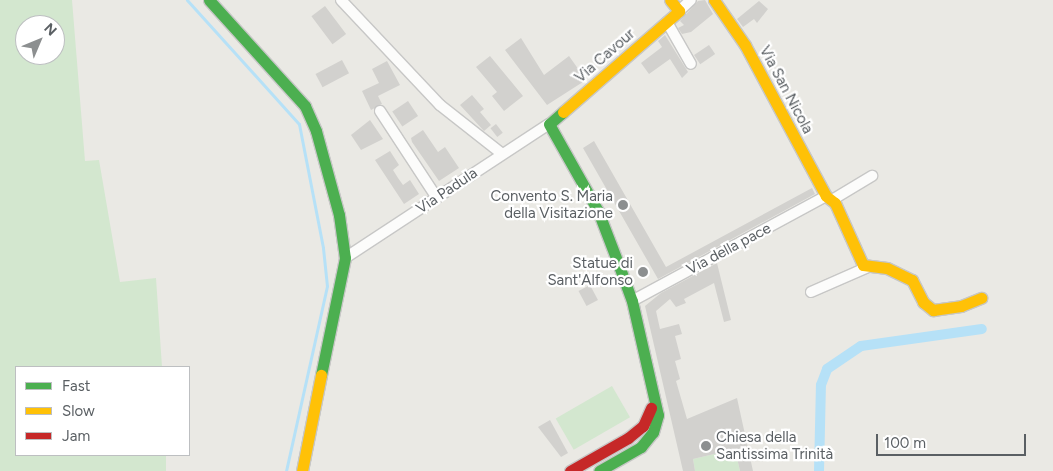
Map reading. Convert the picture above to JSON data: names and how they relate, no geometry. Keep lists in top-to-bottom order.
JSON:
{
  "streets": {
    "street": [
      "Via Cavour",
      "Via San Nicola",
      "Via Padula",
      "Via della pace"
    ]
  },
  "crossings": [
    ["Via Cavour", "Via Padula"],
    ["Via San Nicola", "Via della pace"]
  ],
  "places": ["Convento S. Maria della Visitazione", "Statue di Sant'Alfonso", "Chiesa della Santissima Trinità"],
  "legend": ["Fast", "Slow", "Jam"],
  "scale_bar": "100 m",
  "north": "top right"
}
